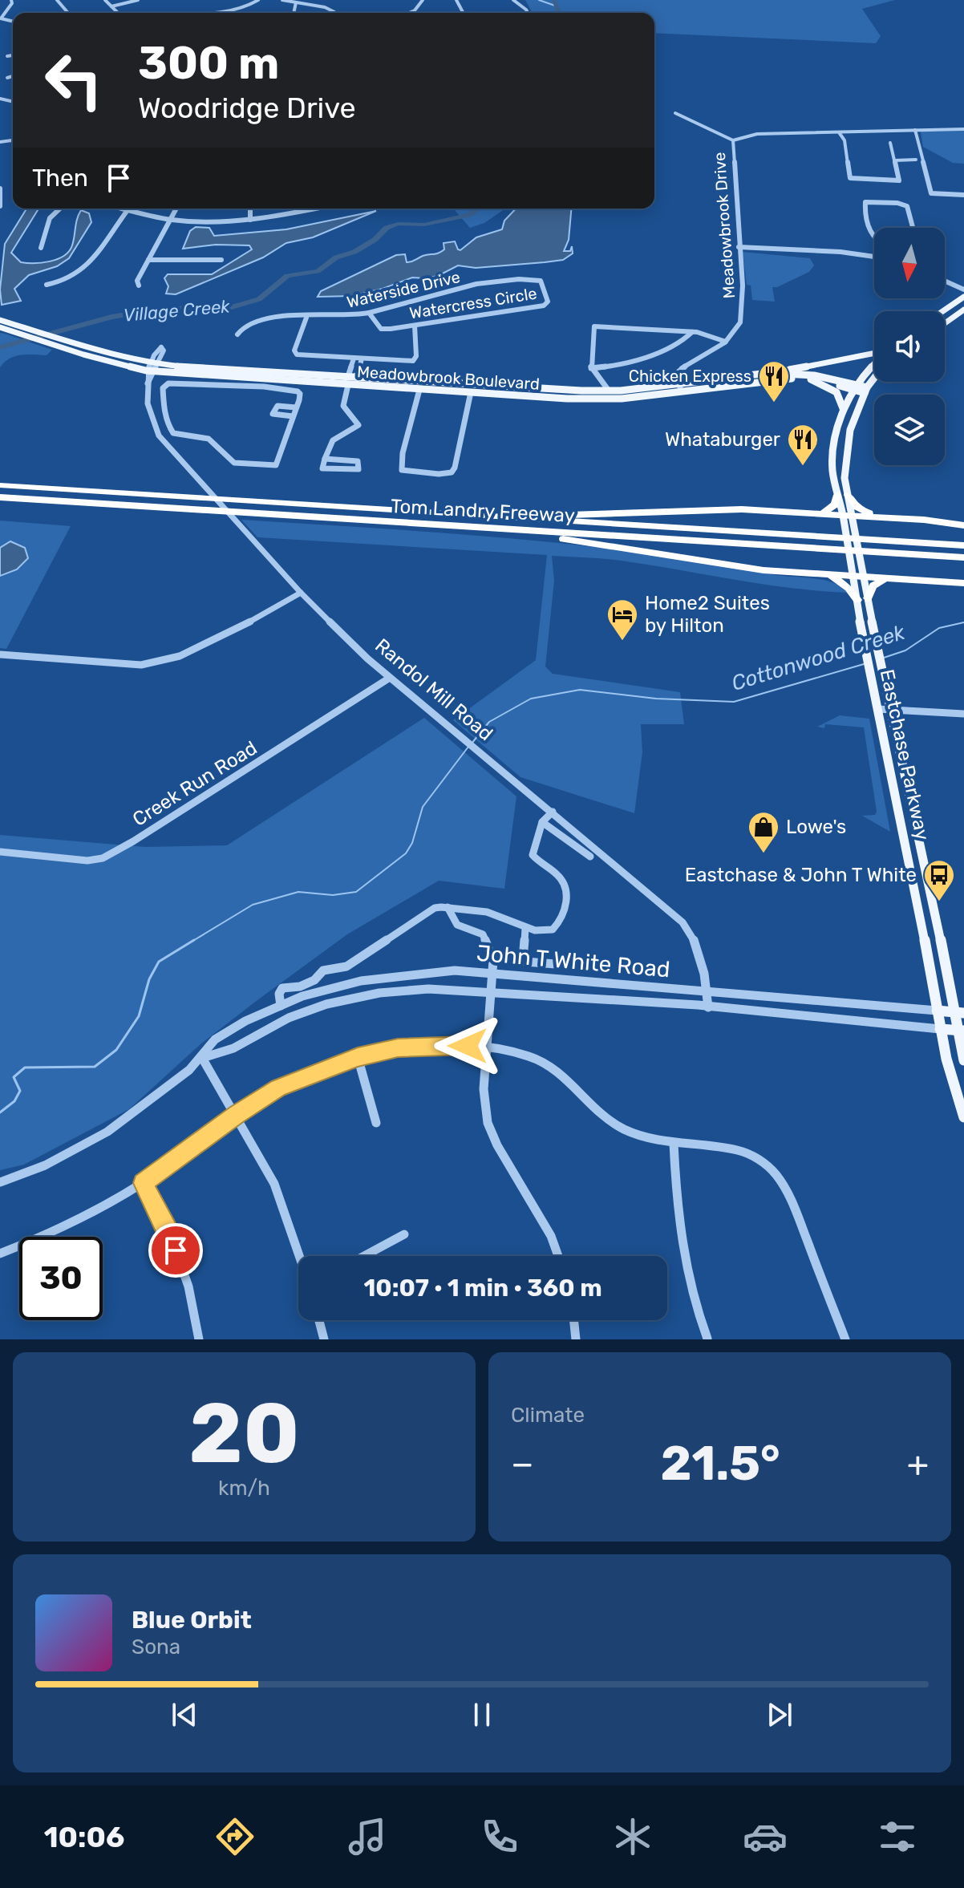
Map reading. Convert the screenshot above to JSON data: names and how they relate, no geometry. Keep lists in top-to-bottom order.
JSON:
{
  "streets": {
    "highway": ["Tom Landry Freeway"],
    "main road": ["Meadowbrook Boulevard", "Eastchase Parkway", "John T White Road"],
    "street": [
      "Meadowbrook Drive",
      "Waterside Drive",
      "Watercress Circle",
      "Randol Mill Road",
      "Creek Run Road"
    ]
  },
  "crossings": [
    ["Meadowbrook Drive", "Meadowbrook Boulevard"],
    ["Waterside Drive", "Watercress Circle"],
    ["Meadowbrook Boulevard", "Eastchase Parkway"],
    ["Randol Mill Road", "Creek Run Road"],
    ["Randol Mill Road", "John T White Road"],
    ["Eastchase Parkway", "John T White Road"]
  ],
  "water": ["Village Creek", "Cottonwood Creek"],
  "places": {
    "restaurant": ["Chicken Express", "Whataburger"],
    "hotel": ["Home2 Suites by Hilton"],
    "shop": ["Lowe's"],
    "bus stop": ["Eastchase & John T White"]
  },
  "north": "bottom",
  "page": {
    "turn": ["300 m", "Woodridge Drive"],
    "then": "Then",
    "limit": "30",
    "trip": "10:07 · 1 min · 360 m",
    "tile": [
      ["20", "km/h"],
      "Climate"
    ],
    "heat": ["−", "21.5°", "+"],
    "song": ["Blue Orbit", "Sona"],
    "tabs": "10:06"
  }
}
